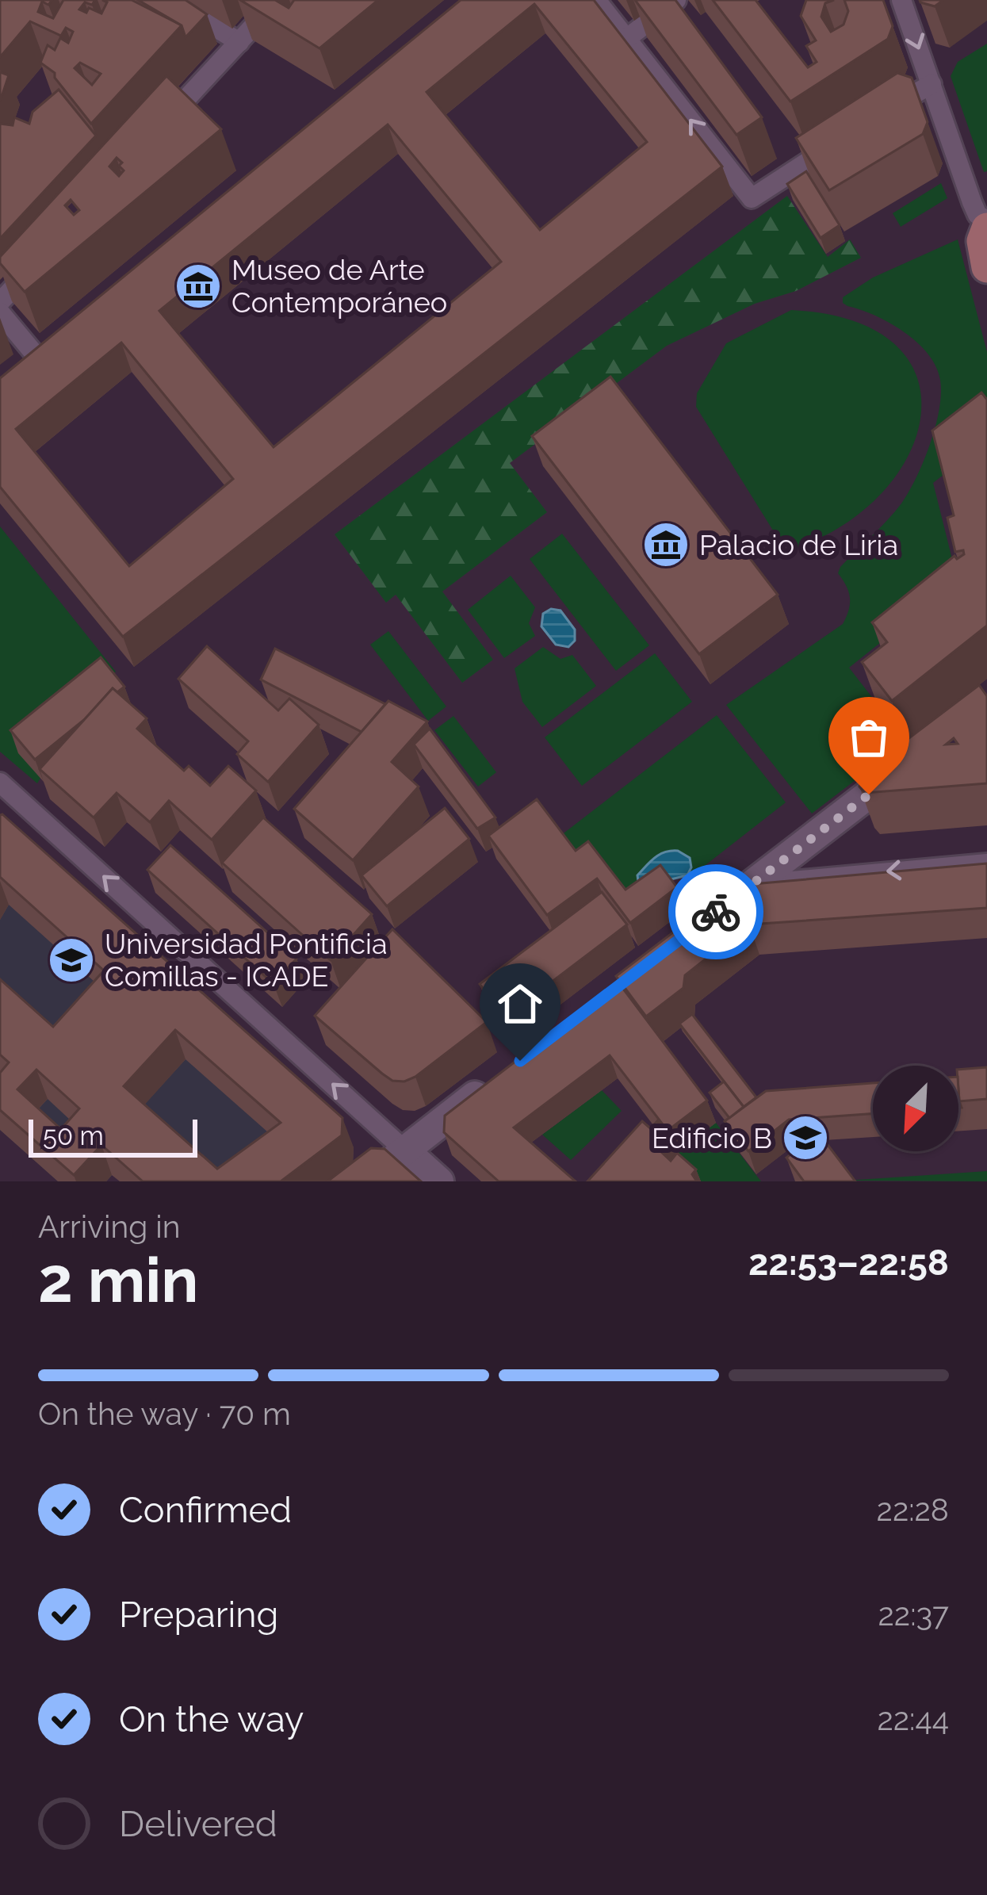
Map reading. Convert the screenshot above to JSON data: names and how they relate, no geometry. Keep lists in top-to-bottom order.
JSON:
{
  "places": {
    "museum": ["Museo de Arte Contemporáneo", "Palacio de Liria"],
    "school or university": ["Universidad Pontificia Comillas - ICADE", "Edificio B"]
  },
  "scale_bar": "50 m",
  "north": "bottom left",
  "page": {
    "scale": "50 m",
    "heading": ["2 min", "Arriving in", "22:53–22:58"],
    "bar": "On the way · 70 m",
    "list": [
      ["Confirmed", "22:28"],
      ["Preparing", "22:37"],
      ["On the way", "22:44"],
      "Delivered"
    ]
  }
}
